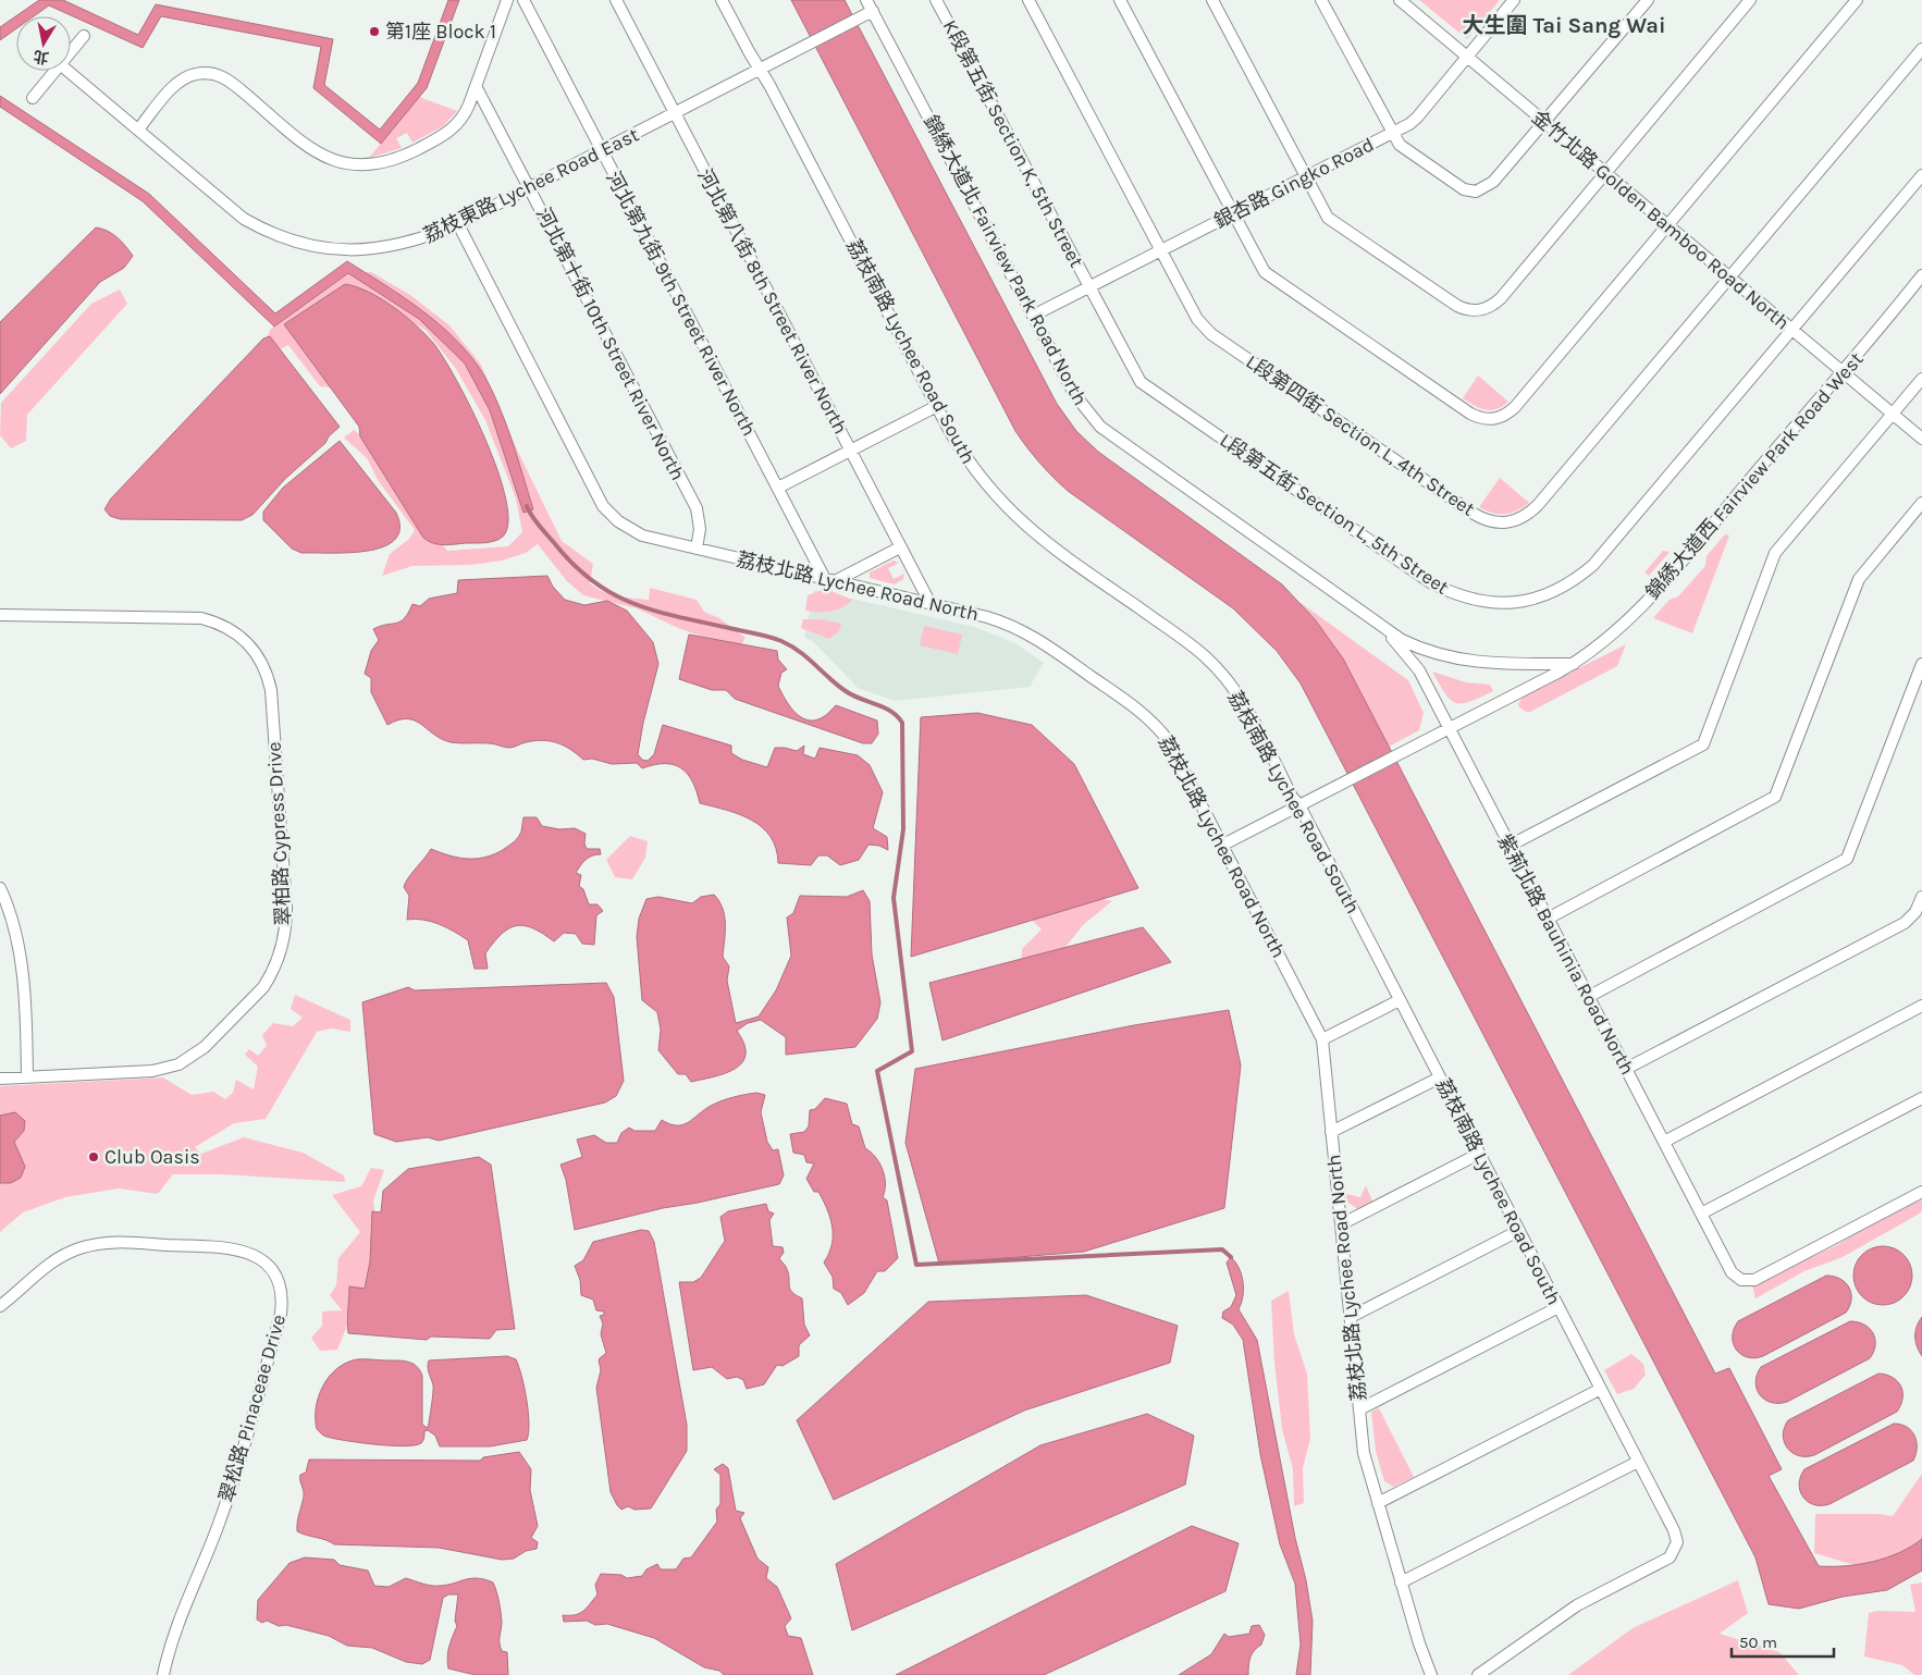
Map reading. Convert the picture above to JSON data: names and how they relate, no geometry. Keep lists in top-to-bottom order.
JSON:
{
  "streets": {
    "street": [
      "K段第五街 Section K, 5th Street",
      "銀杏路 Gingko Road",
      "荔枝東路 Lychee Road East",
      "金竹北路 Golden Bamboo Road North",
      "錦綉大道北 Fairview Park Road North",
      "河北第八街 8th Street River North",
      "河北第九街 9th Street River North",
      "河北第十街 10th Street River North",
      "荔枝南路 Lychee Road South",
      "L段第四街 Section L, 4th Street",
      "錦綉大道西 Fairview Park Road West",
      "L段第五街 Section L, 5th Street",
      "荔枝北路 Lychee Road North",
      "翠柏路 Cypress Drive",
      "紫荊北路 Bauhinia Road North",
      "翠松路 Pinaceae Drive"
    ]
  },
  "crossings": [
    ["K段第五街 Section K, 5th Street", "銀杏路 Gingko Road"],
    ["K段第五街 Section K, 5th Street", "L段第五街 Section L, 5th Street"],
    ["銀杏路 Gingko Road", "金竹北路 Golden Bamboo Road North"],
    ["銀杏路 Gingko Road", "錦綉大道北 Fairview Park Road North"],
    ["銀杏路 Gingko Road", "L段第四街 Section L, 4th Street"],
    ["銀杏路 Gingko Road", "L段第五街 Section L, 5th Street"],
    ["荔枝東路 Lychee Road East", "錦綉大道北 Fairview Park Road North"],
    ["荔枝東路 Lychee Road East", "河北第八街 8th Street River North"],
    ["荔枝東路 Lychee Road East", "河北第九街 9th Street River North"],
    ["荔枝東路 Lychee Road East", "河北第十街 10th Street River North"],
    ["荔枝東路 Lychee Road East", "荔枝南路 Lychee Road South"],
    ["荔枝東路 Lychee Road East", "荔枝北路 Lychee Road North"],
    ["金竹北路 Golden Bamboo Road North", "L段第四街 Section L, 4th Street"],
    ["金竹北路 Golden Bamboo Road North", "錦綉大道西 Fairview Park Road West"],
    ["金竹北路 Golden Bamboo Road North", "L段第五街 Section L, 5th Street"],
    ["錦綉大道北 Fairview Park Road North", "紫荊北路 Bauhinia Road North"],
    ["河北第八街 8th Street River North", "荔枝北路 Lychee Road North"],
    ["河北第九街 9th Street River North", "荔枝北路 Lychee Road North"],
    ["河北第十街 10th Street River North", "荔枝北路 Lychee Road North"],
    ["荔枝南路 Lychee Road South", "錦綉大道西 Fairview Park Road West"],
    ["錦綉大道西 Fairview Park Road West", "荔枝北路 Lychee Road North"],
    ["錦綉大道西 Fairview Park Road West", "紫荊北路 Bauhinia Road North"]
  ],
  "districts": ["大生圍 Tai Sang Wai"],
  "places": ["第1座 Block 1", "Club Oasis"],
  "scale_bar": "50 m",
  "north": "bottom"
}
